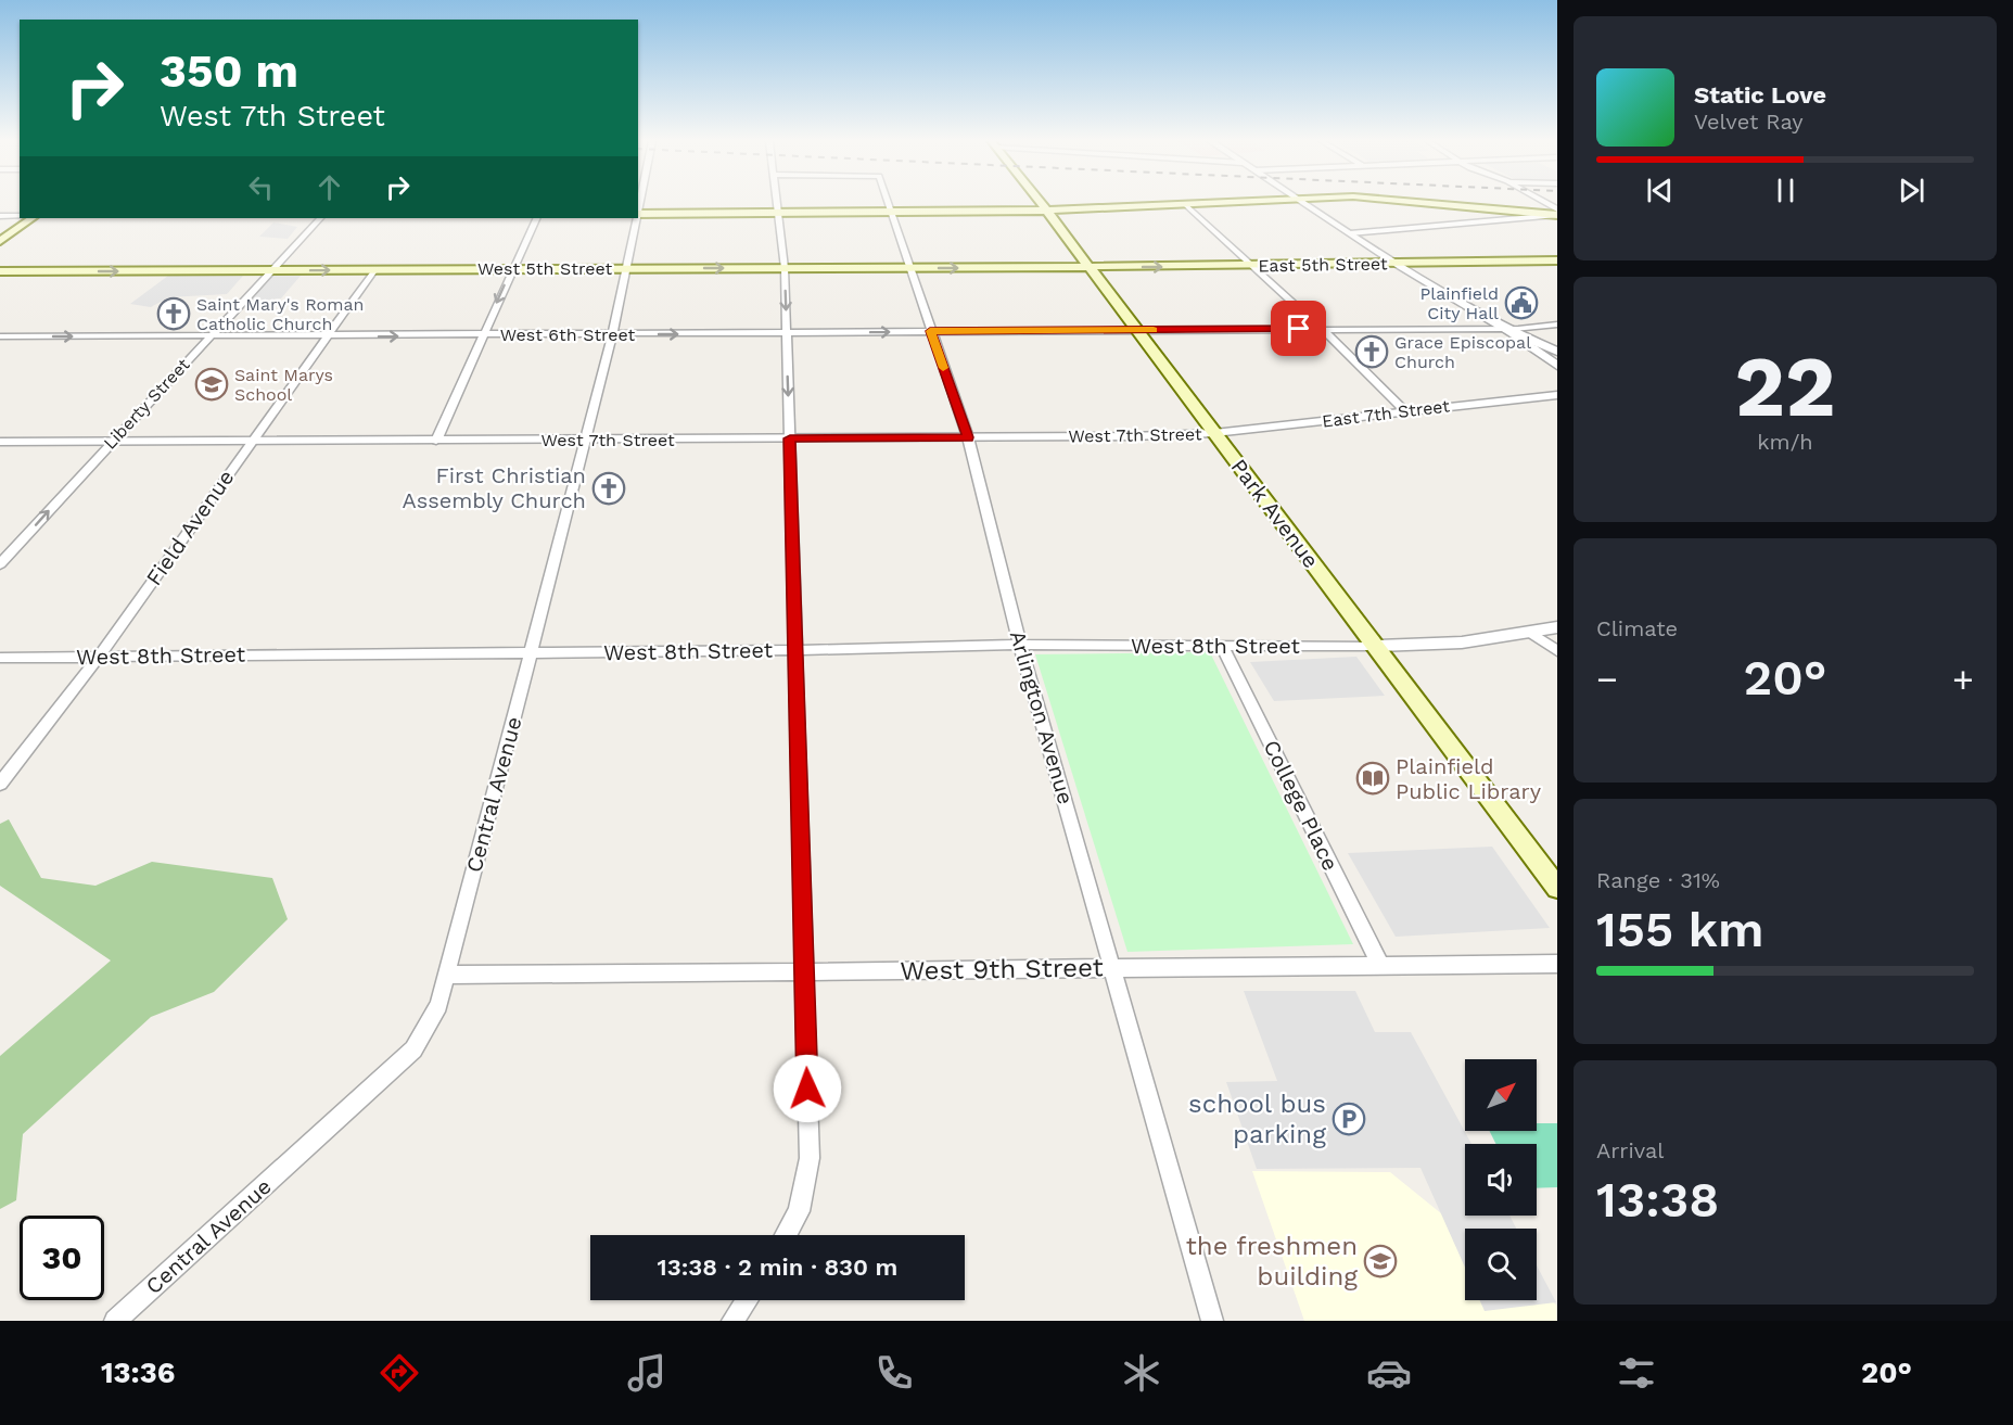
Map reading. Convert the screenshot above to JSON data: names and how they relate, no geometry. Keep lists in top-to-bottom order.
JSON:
{
  "streets": {
    "main road": ["East 5th Street", "West 5th Street", "Park Avenue"],
    "street": [
      "West 6th Street",
      "Liberty Street",
      "East 7th Street",
      "West 7th Street",
      "Field Avenue",
      "West 8th Street",
      "Arlington Avenue",
      "Central Avenue",
      "College Place",
      "West 9th Street"
    ]
  },
  "crossings": [
    ["East 5th Street", "West 5th Street"],
    ["East 5th Street", "Park Avenue"],
    ["West 5th Street", "Liberty Street"],
    ["West 5th Street", "Park Avenue"],
    ["West 5th Street", "Field Avenue"],
    ["West 5th Street", "Arlington Avenue"],
    ["West 5th Street", "Central Avenue"],
    ["West 6th Street", "Liberty Street"],
    ["West 6th Street", "Park Avenue"],
    ["West 6th Street", "Field Avenue"],
    ["West 6th Street", "Arlington Avenue"],
    ["West 6th Street", "Central Avenue"],
    ["Liberty Street", "West 7th Street"],
    ["East 7th Street", "West 7th Street"],
    ["East 7th Street", "Park Avenue"],
    ["West 7th Street", "Park Avenue"],
    ["West 7th Street", "Field Avenue"],
    ["West 7th Street", "Arlington Avenue"],
    ["West 7th Street", "Central Avenue"],
    ["Park Avenue", "West 8th Street"],
    ["Field Avenue", "West 8th Street"],
    ["West 8th Street", "Arlington Avenue"],
    ["West 8th Street", "Central Avenue"],
    ["West 8th Street", "College Place"],
    ["Arlington Avenue", "West 9th Street"],
    ["Central Avenue", "West 9th Street"],
    ["College Place", "West 9th Street"]
  ],
  "one_way": ["West 6th Street", "Liberty Street"],
  "places": {
    "public building": ["Plainfield City Hall"],
    "church": ["Saint Mary's Roman Catholic Church", "Grace Episcopal Church", "First Christian Assembly Church"],
    "school or university": ["Saint Marys School", "the freshmen building"],
    "library": ["Plainfield Public Library"],
    "parking": ["school bus parking"]
  },
  "north": "top right",
  "page": {
    "turn": ["350 m", "West 7th Street"],
    "song": ["Static Love", "Velvet Ray"],
    "tile": [
      ["22", "km/h"],
      "Climate",
      ["Range · 31%", "155 km"],
      ["Arrival", "13:38"]
    ],
    "heat": ["−", "20°", "+"],
    "limit": "30",
    "trip": "13:38 · 2 min · 830 m",
    "tabs": ["13:36", "20°"]
  }
}
